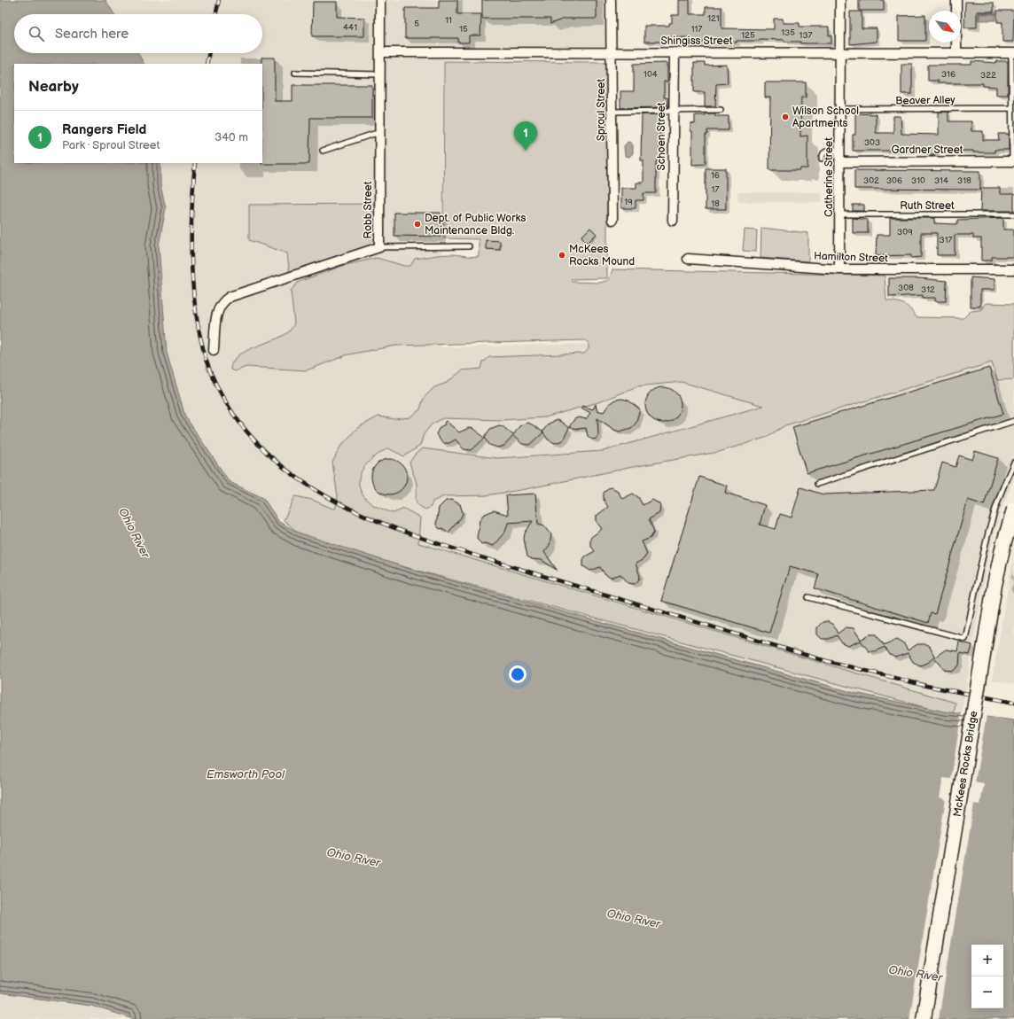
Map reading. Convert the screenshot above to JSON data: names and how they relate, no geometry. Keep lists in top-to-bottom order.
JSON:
{
  "streets": {
    "main road": ["McKees Rocks Bridge"],
    "street": [
      "Shingiss Street",
      "Sproul Street",
      "Schoen Street",
      "Gardner Street",
      "Catherine Street",
      "Robb Street",
      "Hamilton Street"
    ],
    "lane": ["Beaver Alley", "Ruth Street"]
  },
  "crossings": [
    ["Shingiss Street", "Sproul Street"],
    ["Shingiss Street", "Schoen Street"],
    ["Shingiss Street", "Catherine Street"],
    ["Shingiss Street", "Robb Street"],
    ["Beaver Alley", "Catherine Street"],
    ["Gardner Street", "Catherine Street"],
    ["Catherine Street", "Ruth Street"],
    ["Catherine Street", "Hamilton Street"]
  ],
  "water": ["Ohio River", "Emsworth Pool"],
  "places": ["Wilson School Apartments", "Dept. of Public Works Maintenance Bldg.", "McKees Rocks Mound"],
  "house_numbers": [
    "121",
    "11",
    "5",
    "441",
    "15",
    "117",
    "135",
    "125",
    "137",
    "104",
    "316",
    "322",
    "303",
    "16",
    "302",
    "306",
    "310",
    "314",
    "318",
    "17",
    "19",
    "18",
    "309",
    "317",
    "308",
    "312"
  ],
  "north": "bottom right",
  "page": {
    "search": "Search here",
    "heading": "Nearby",
    "list": [
      {
        "mark": "1",
        "name": "Rangers Field",
        "note": "Park · Sproul Street",
        "value": "340 m"
      }
    ],
    "pins": "1",
    "map_buttons": ["+", "−"]
  }
}
